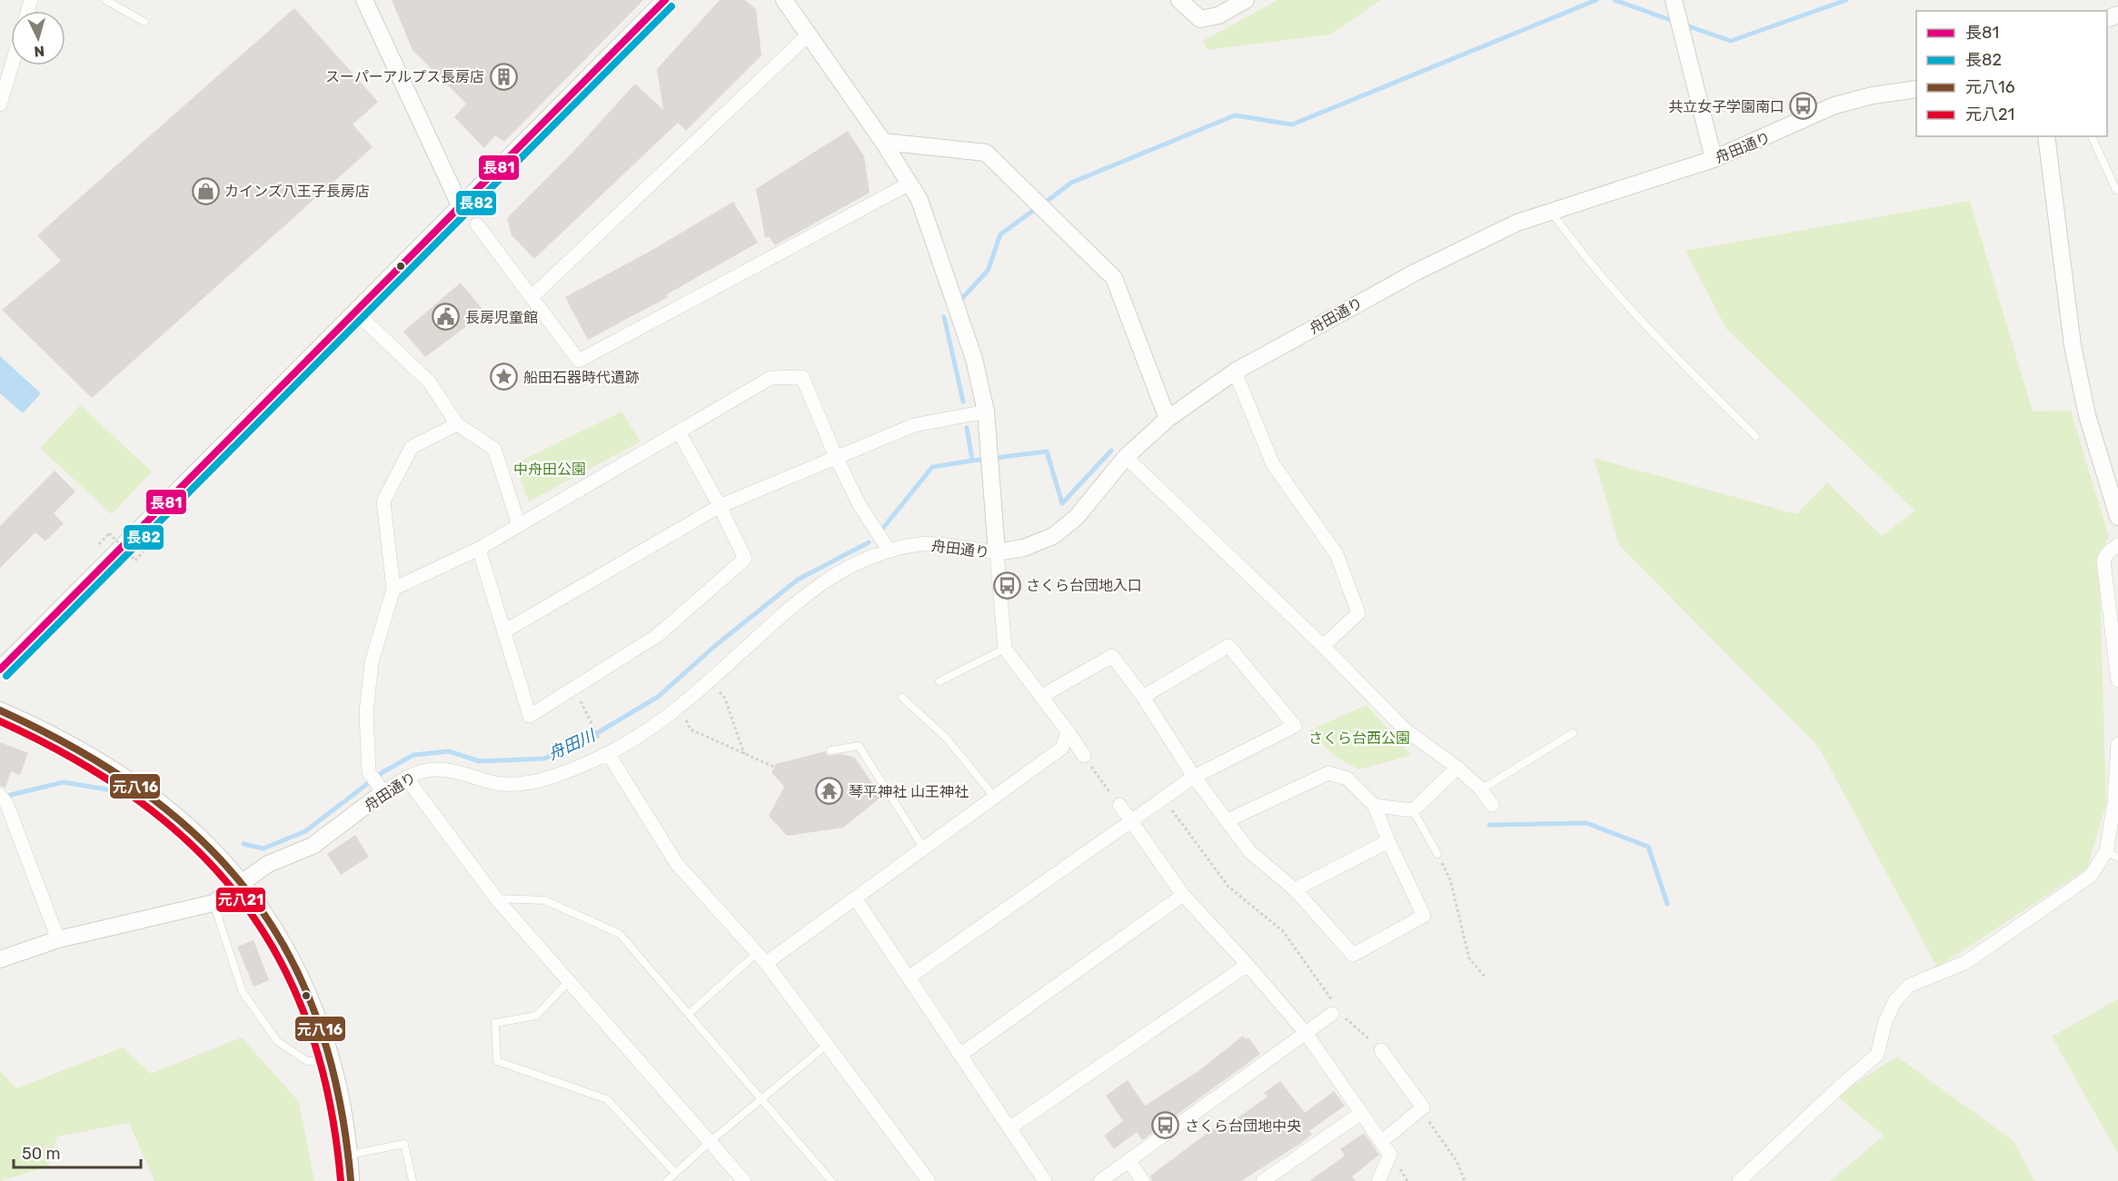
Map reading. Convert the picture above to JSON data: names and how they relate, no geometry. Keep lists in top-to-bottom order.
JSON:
{
  "streets": {
    "street": ["舟田通り"]
  },
  "water": ["舟田川"],
  "parks": ["中舟田公園", "さくら台西公園"],
  "places": {
    "building": ["スーパーアルプス長房店"],
    "bus stop": ["共立女子学園南口", "さくら台団地入口", "さくら台団地中央"],
    "shop": ["カインズ八王子長房店"],
    "public building": ["長房児童館"],
    "place": ["船田石器時代遺跡"],
    "temple": ["琴平神社 山王神社"]
  },
  "lines": [
    "transit line 長81",
    "transit line 長82",
    "transit line 元八16",
    "transit line 元八21"
  ],
  "legend": [
    "長81",
    "長82",
    "元八16",
    "元八21"
  ],
  "scale_bar": "50 m",
  "north": "bottom"
}
